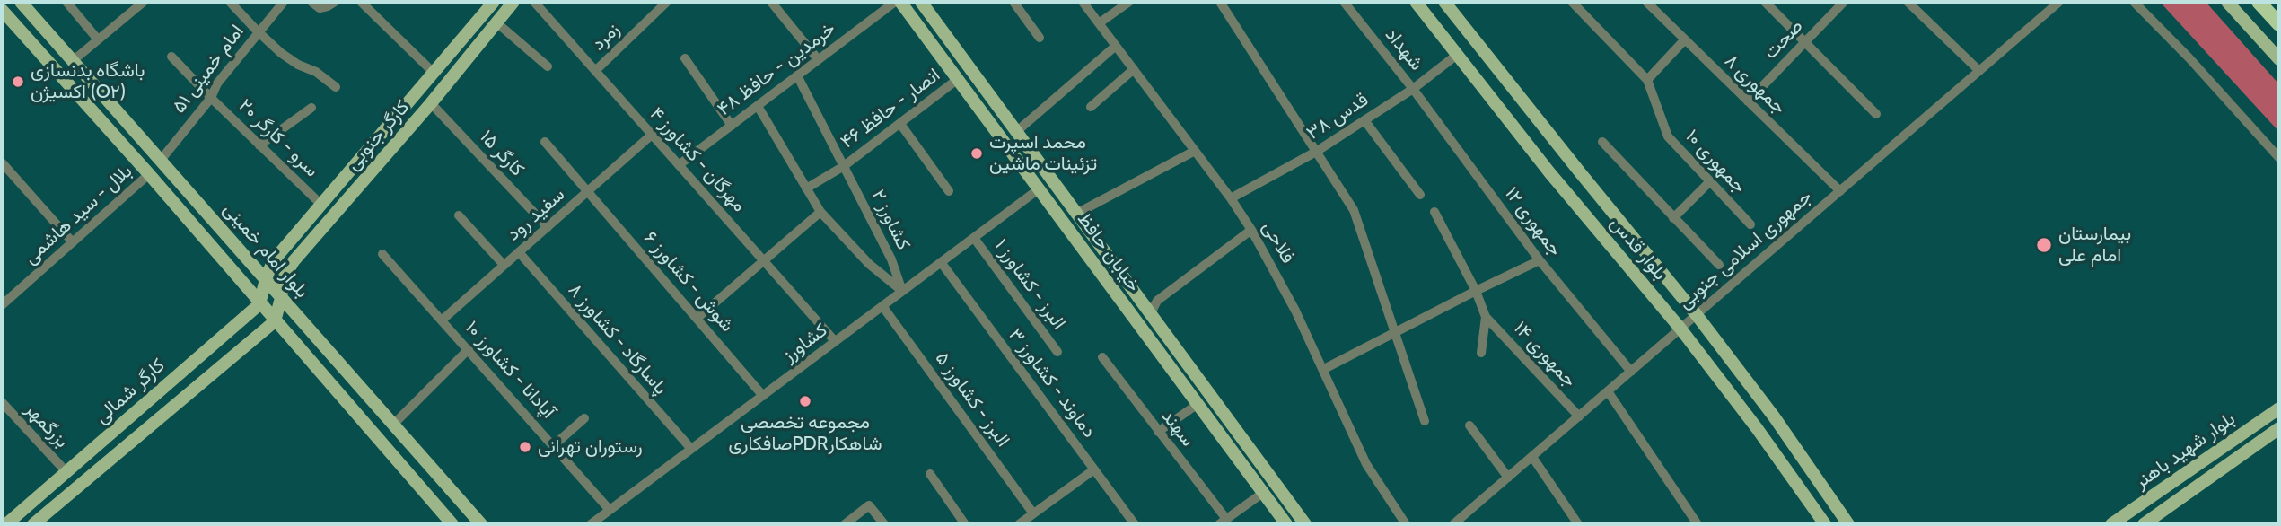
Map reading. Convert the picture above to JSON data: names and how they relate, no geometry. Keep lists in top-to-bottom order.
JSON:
{
  "streets": {
    "main road": [
      "کارگر جنوبی",
      "بلوار قدس",
      "بلوار امام خمینی",
      "خیابان حافظ",
      "کارگر شمالی",
      "بلوار شهید باهنر"
    ],
    "street": [
      "زمرد",
      "صحت",
      "شهداد",
      "امام خمینی ۵۱",
      "خرمدین - حافظ ۴۸",
      "جمهوری ۸",
      "انصار - حافظ ۴۶",
      "قدس ۳۸",
      "سرو - کارگر ۲۰",
      "کارگر ۱۵",
      "مهرگان - کشاورز ۴",
      "جمهوری ۱۰",
      "بلال - سید هاشمی",
      "سفید رود",
      "کشاورز ۲",
      "جمهوری ۱۲",
      "فلاحی",
      "جمهوری اسلامی جنوبی",
      "شوش - کشاورز ۶",
      "البرز - کشاورز ۱",
      "پاسارگاد - کشاورز ۸",
      "کشاورز",
      "جمهوری ۱۴",
      "آپادانا - کشاورز ۱۰",
      "دماوند - کشاورز ۳",
      "البرز - کشاورز ۵",
      "بزرگمهر",
      "سهند"
    ]
  },
  "crossings": [
    ["زمرد", "مهرگان - کشاورز ۴"],
    ["صحت", "جمهوری ۸"],
    ["شهداد", "قدس ۳۸"],
    ["شهداد", "جمهوری ۱۲"],
    ["امام خمینی ۵۱", "سرو - کارگر ۲۰"],
    ["امام خمینی ۵۱", "بلوار امام خمینی"],
    ["خرمدین - حافظ ۴۸", "مهرگان - کشاورز ۴"],
    ["خرمدین - حافظ ۴۸", "کشاورز ۲"],
    ["خرمدین - حافظ ۴۸", "خیابان حافظ"],
    ["جمهوری ۸", "جمهوری اسلامی جنوبی"],
    ["انصار - حافظ ۴۶", "کشاورز ۲"],
    ["انصار - حافظ ۴۶", "خیابان حافظ"],
    ["قدس ۳۸", "جمهوری ۱۲"],
    ["قدس ۳۸", "فلاحی"],
    ["قدس ۳۸", "بلوار قدس"],
    ["کارگر جنوبی", "سرو - کارگر ۲۰"],
    ["کارگر جنوبی", "کارگر ۱۵"],
    ["کارگر جنوبی", "بلوار امام خمینی"],
    ["کارگر ۱۵", "سفید رود"],
    ["مهرگان - کشاورز ۴", "سفید رود"],
    ["مهرگان - کشاورز ۴", "کشاورز"],
    ["بلال - سید هاشمی", "بلوار امام خمینی"],
    ["سفید رود", "شوش - کشاورز ۶"],
    ["سفید رود", "پاسارگاد - کشاورز ۸"],
    ["سفید رود", "آپادانا - کشاورز ۱۰"],
    ["کشاورز ۲", "کشاورز"],
    ["جمهوری ۱۲", "جمهوری اسلامی جنوبی"],
    ["بلوار قدس", "جمهوری اسلامی جنوبی"],
    ["جمهوری اسلامی جنوبی", "جمهوری ۱۴"],
    ["بلوار امام خمینی", "کارگر شمالی"],
    ["خیابان حافظ", "کشاورز"],
    ["شوش - کشاورز ۶", "کشاورز"],
    ["البرز - کشاورز ۱", "کشاورز"],
    ["پاسارگاد - کشاورز ۸", "کشاورز"],
    ["کشاورز", "آپادانا - کشاورز ۱۰"],
    ["کشاورز", "دماوند - کشاورز ۳"],
    ["کشاورز", "البرز - کشاورز ۵"],
    ["کارگر شمالی", "بزرگمهر"]
  ],
  "places": [
    "باشگاه بدنسازی اکسیژن (O۲)",
    "محمد اسپرت تزئینات ماشین",
    "بیمارستان امام علی",
    "مجموعه تخصصی صافکاریPDRشاهکار",
    "رستوران تهرانی"
  ]
}
